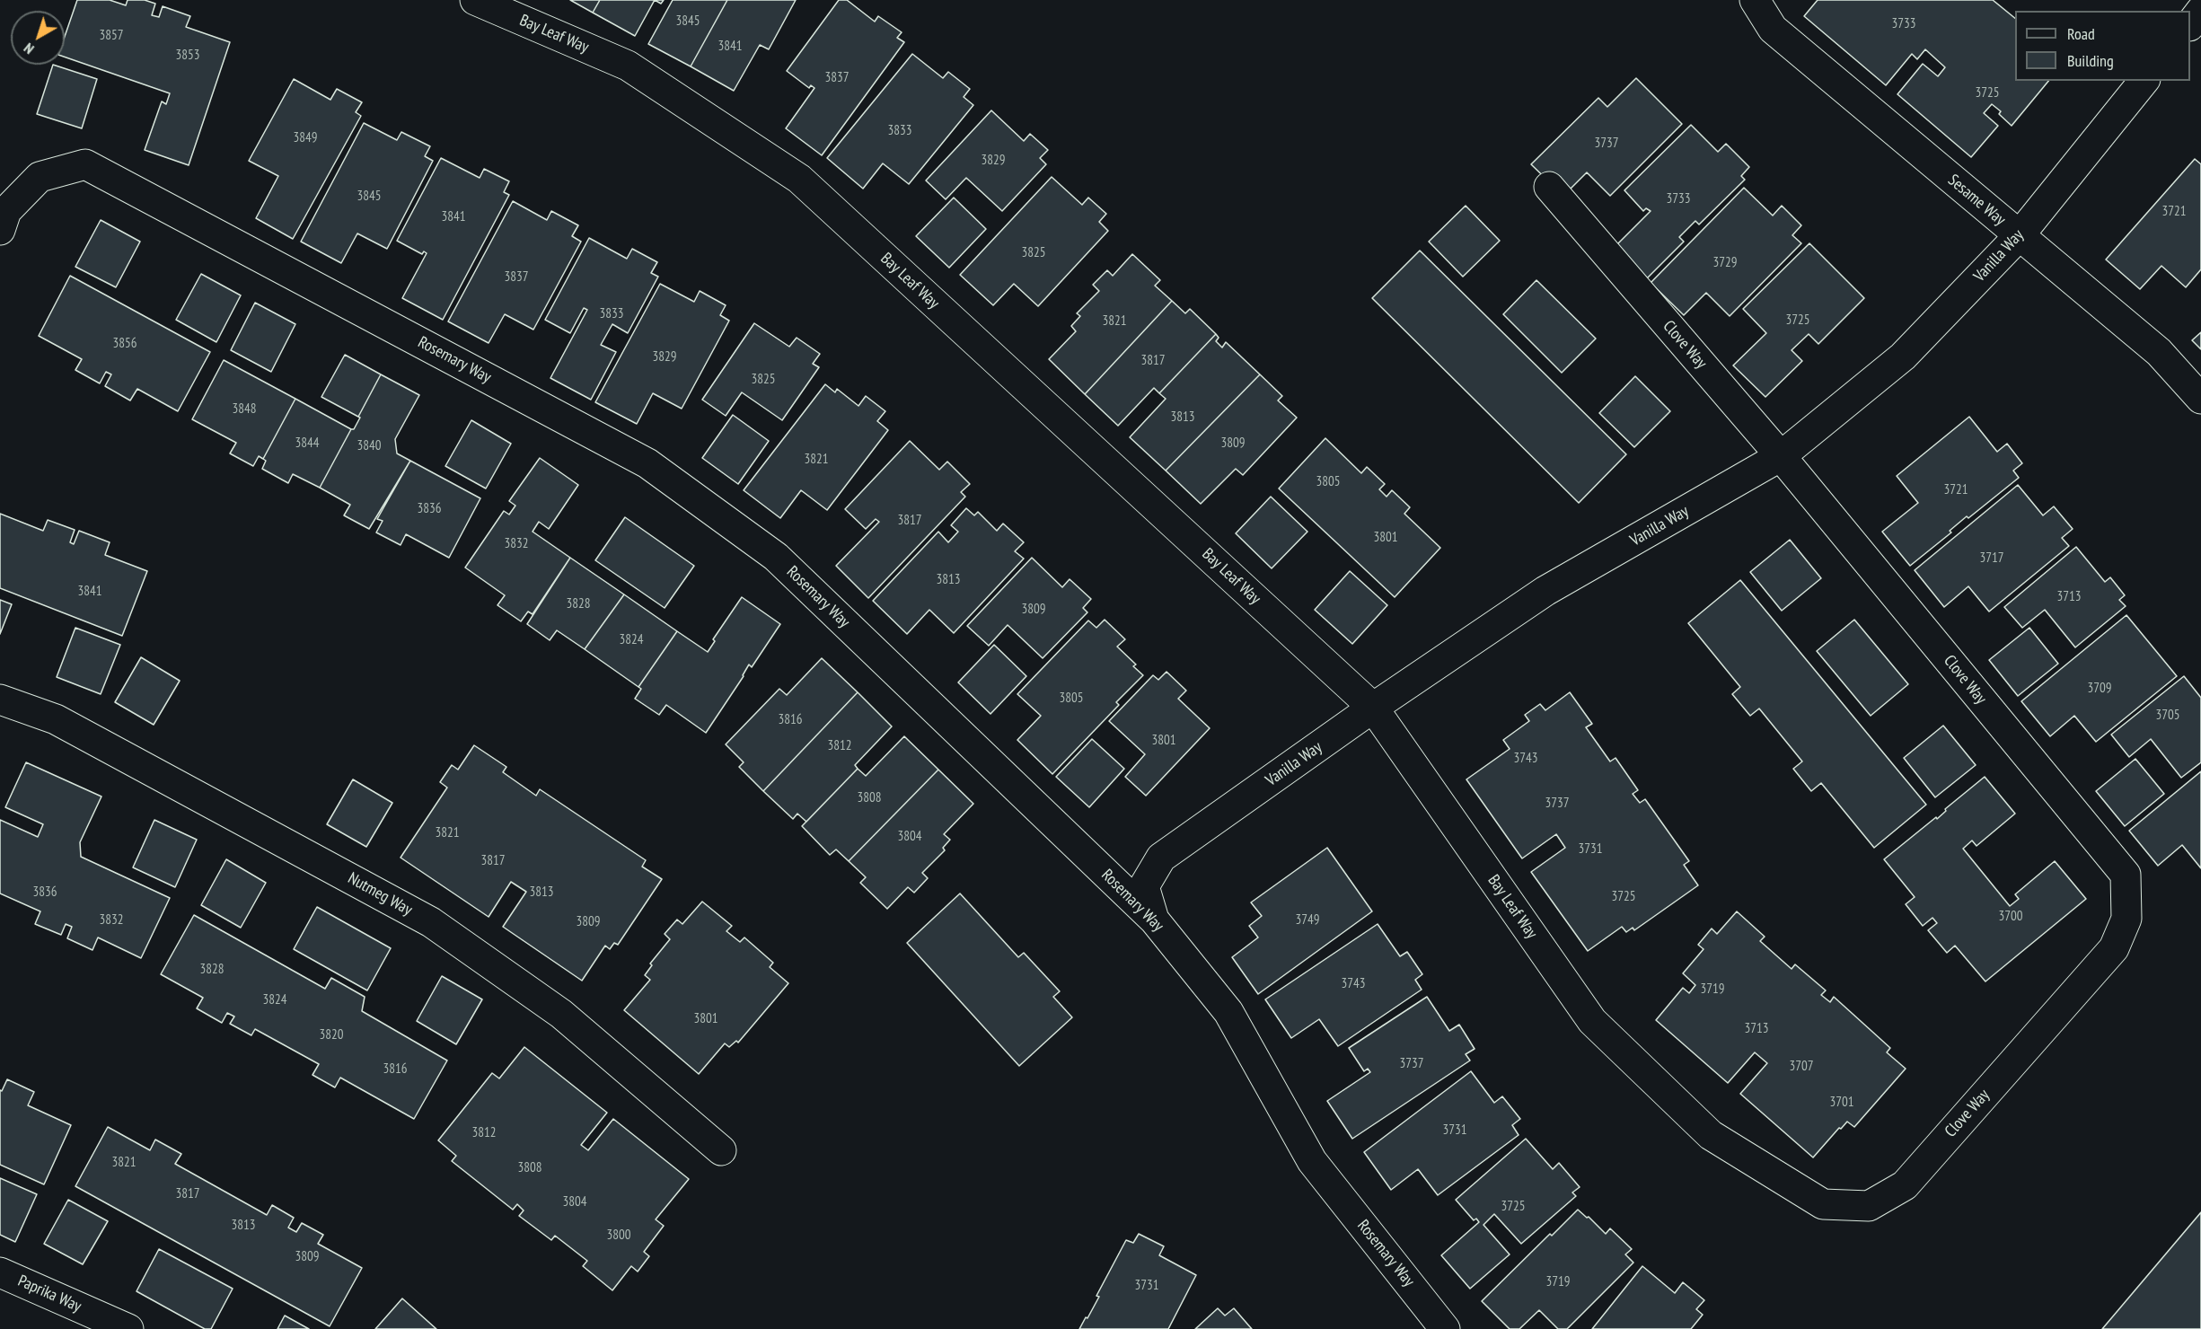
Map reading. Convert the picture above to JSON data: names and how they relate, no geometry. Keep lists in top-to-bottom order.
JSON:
{
  "streets": {
    "street": [
      "Bay Leaf Way",
      "Sesame Way",
      "Vanilla Way",
      "Clove Way",
      "Rosemary Way",
      "Nutmeg Way",
      "Paprika Way"
    ]
  },
  "crossings": [
    ["Bay Leaf Way", "Vanilla Way"],
    ["Bay Leaf Way", "Clove Way"],
    ["Sesame Way", "Vanilla Way"],
    ["Vanilla Way", "Clove Way"],
    ["Vanilla Way", "Rosemary Way"]
  ],
  "house_numbers": [
    "3845",
    "3733",
    "3857",
    "3841",
    "3853",
    "3837",
    "3725",
    "3833",
    "3849",
    "3737",
    "3829",
    "3845",
    "3733",
    "3721",
    "3841",
    "3825",
    "3729",
    "3837",
    "3833",
    "3725",
    "3821",
    "3856",
    "3829",
    "3817",
    "3825",
    "3848",
    "3813",
    "3844",
    "3809",
    "3840",
    "3821",
    "3805",
    "3721",
    "3836",
    "3817",
    "3801",
    "3832",
    "3717",
    "3813",
    "3841",
    "3713",
    "3828",
    "3809",
    "3824",
    "3709",
    "3805",
    "3705",
    "3816",
    "3801",
    "3812",
    "3743",
    "3808",
    "3737",
    "3821",
    "3804",
    "3731",
    "3817",
    "3836",
    "3813",
    "3725",
    "3700",
    "3832",
    "3749",
    "3809",
    "3828",
    "3743",
    "3719",
    "3824",
    "3801",
    "3713",
    "3820",
    "3737",
    "3707",
    "3816",
    "3701",
    "3731",
    "3812",
    "3821",
    "3808",
    "3817",
    "3804",
    "3725",
    "3813",
    "3800",
    "3809",
    "3719",
    "3731"
  ],
  "legend": ["Road", "Building"],
  "north": "bottom left"
}
